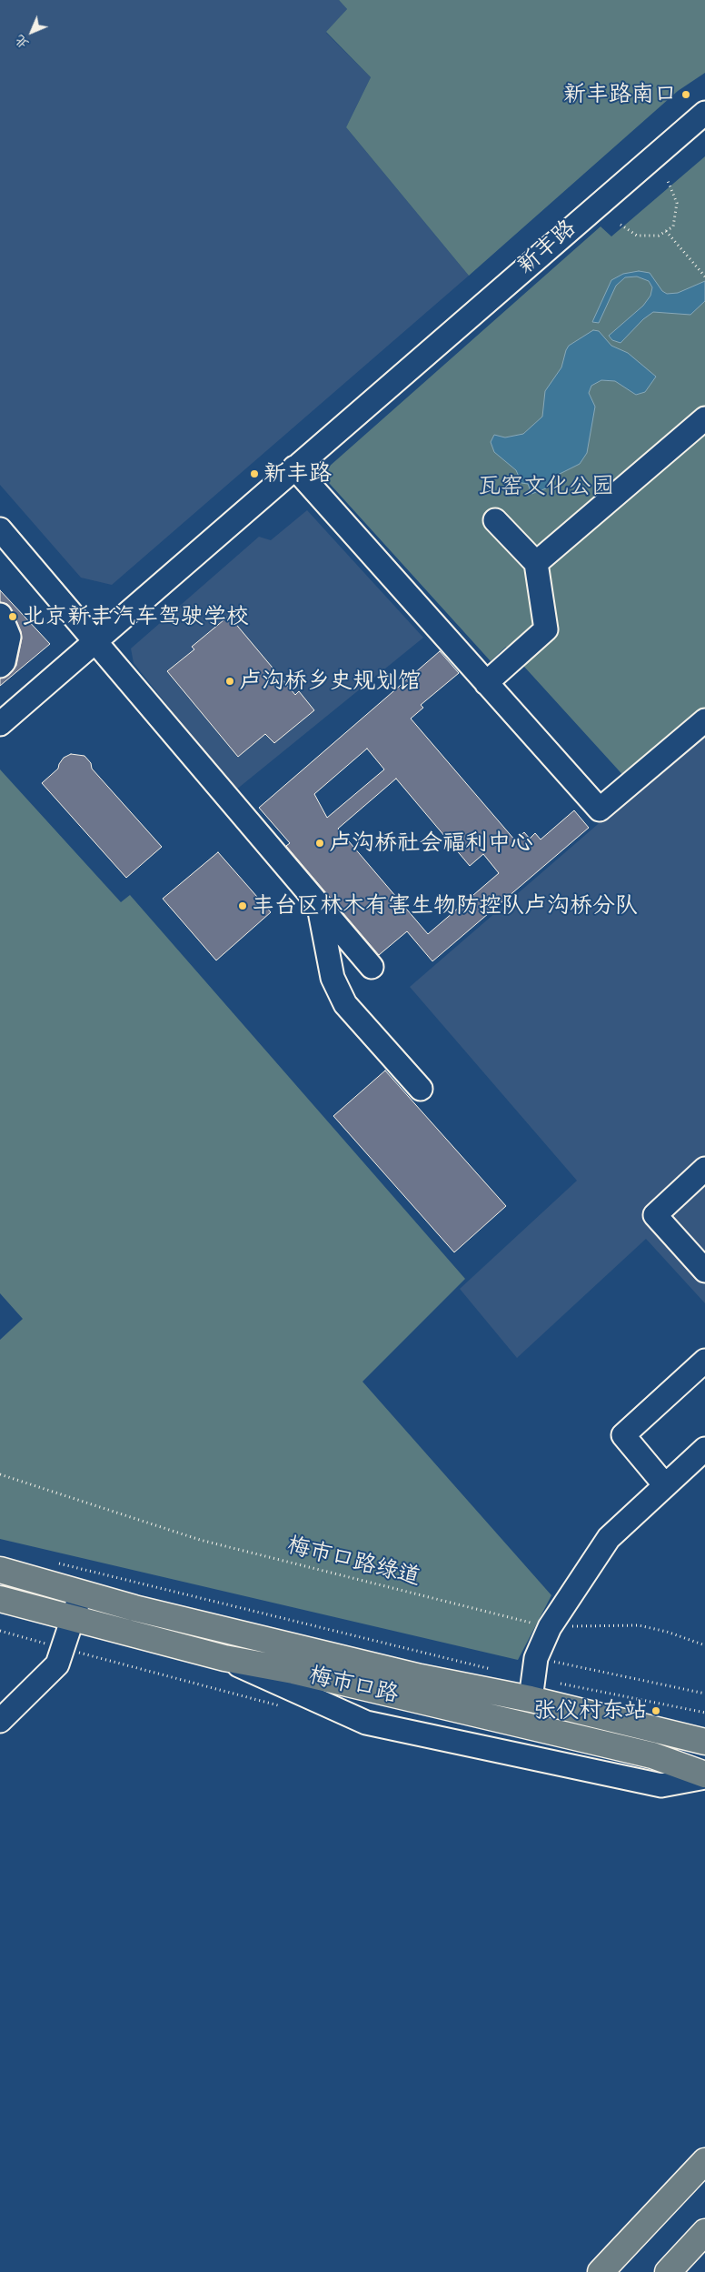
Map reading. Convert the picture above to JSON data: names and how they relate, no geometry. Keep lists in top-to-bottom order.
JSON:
{
  "streets": {
    "main road": ["梅市口路"],
    "street": ["新丰路"],
    "path": ["梅市口路绿道"]
  },
  "parks": ["瓦窑文化公园"],
  "places": [
    "新丰路南口",
    "新丰路",
    "北京新丰汽车驾驶学校",
    "卢沟桥乡史规划馆",
    "卢沟桥社会福利中心",
    "丰台区林木有害生物防控队卢沟桥分队",
    "张仪村东站"
  ],
  "north": "bottom left"
}
